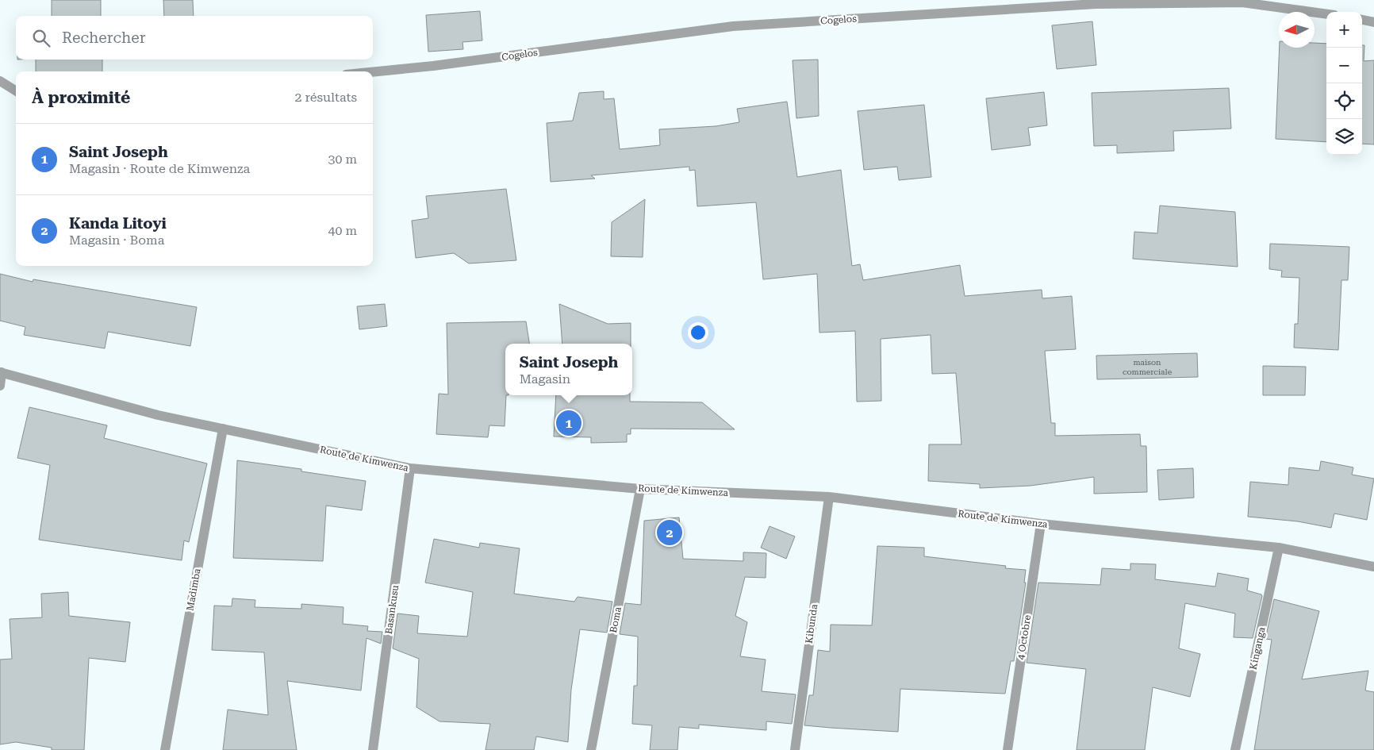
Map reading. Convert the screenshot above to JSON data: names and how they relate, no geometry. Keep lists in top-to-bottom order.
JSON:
{
  "streets": {
    "street": [
      "Cogelos",
      "Route de Kimwenza",
      "Madimba",
      "Basankusu",
      "Boma",
      "Kibunda",
      "4 Octobre",
      "Kinganga"
    ]
  },
  "crossings": [
    ["Route de Kimwenza", "Madimba"],
    ["Route de Kimwenza", "Basankusu"],
    ["Route de Kimwenza", "Boma"],
    ["Route de Kimwenza", "Kibunda"],
    ["Route de Kimwenza", "4 Octobre"],
    ["Route de Kimwenza", "Kinganga"]
  ],
  "house_numbers": ["maison commerciale"],
  "north": "left",
  "page": {
    "map_buttons": ["+", "−"],
    "search": "Rechercher",
    "heading": ["À proximité", "2 résultats"],
    "list": [
      {
        "mark": "1",
        "name": "Saint Joseph",
        "note": "Magasin · Route de Kimwenza",
        "value": "30 m"
      },
      {
        "mark": "2",
        "name": "Kanda Litoyi",
        "note": "Magasin · Boma",
        "value": "40 m"
      }
    ],
    "popup": ["Saint Joseph", "Magasin"],
    "pins": ["1", "2"]
  }
}
